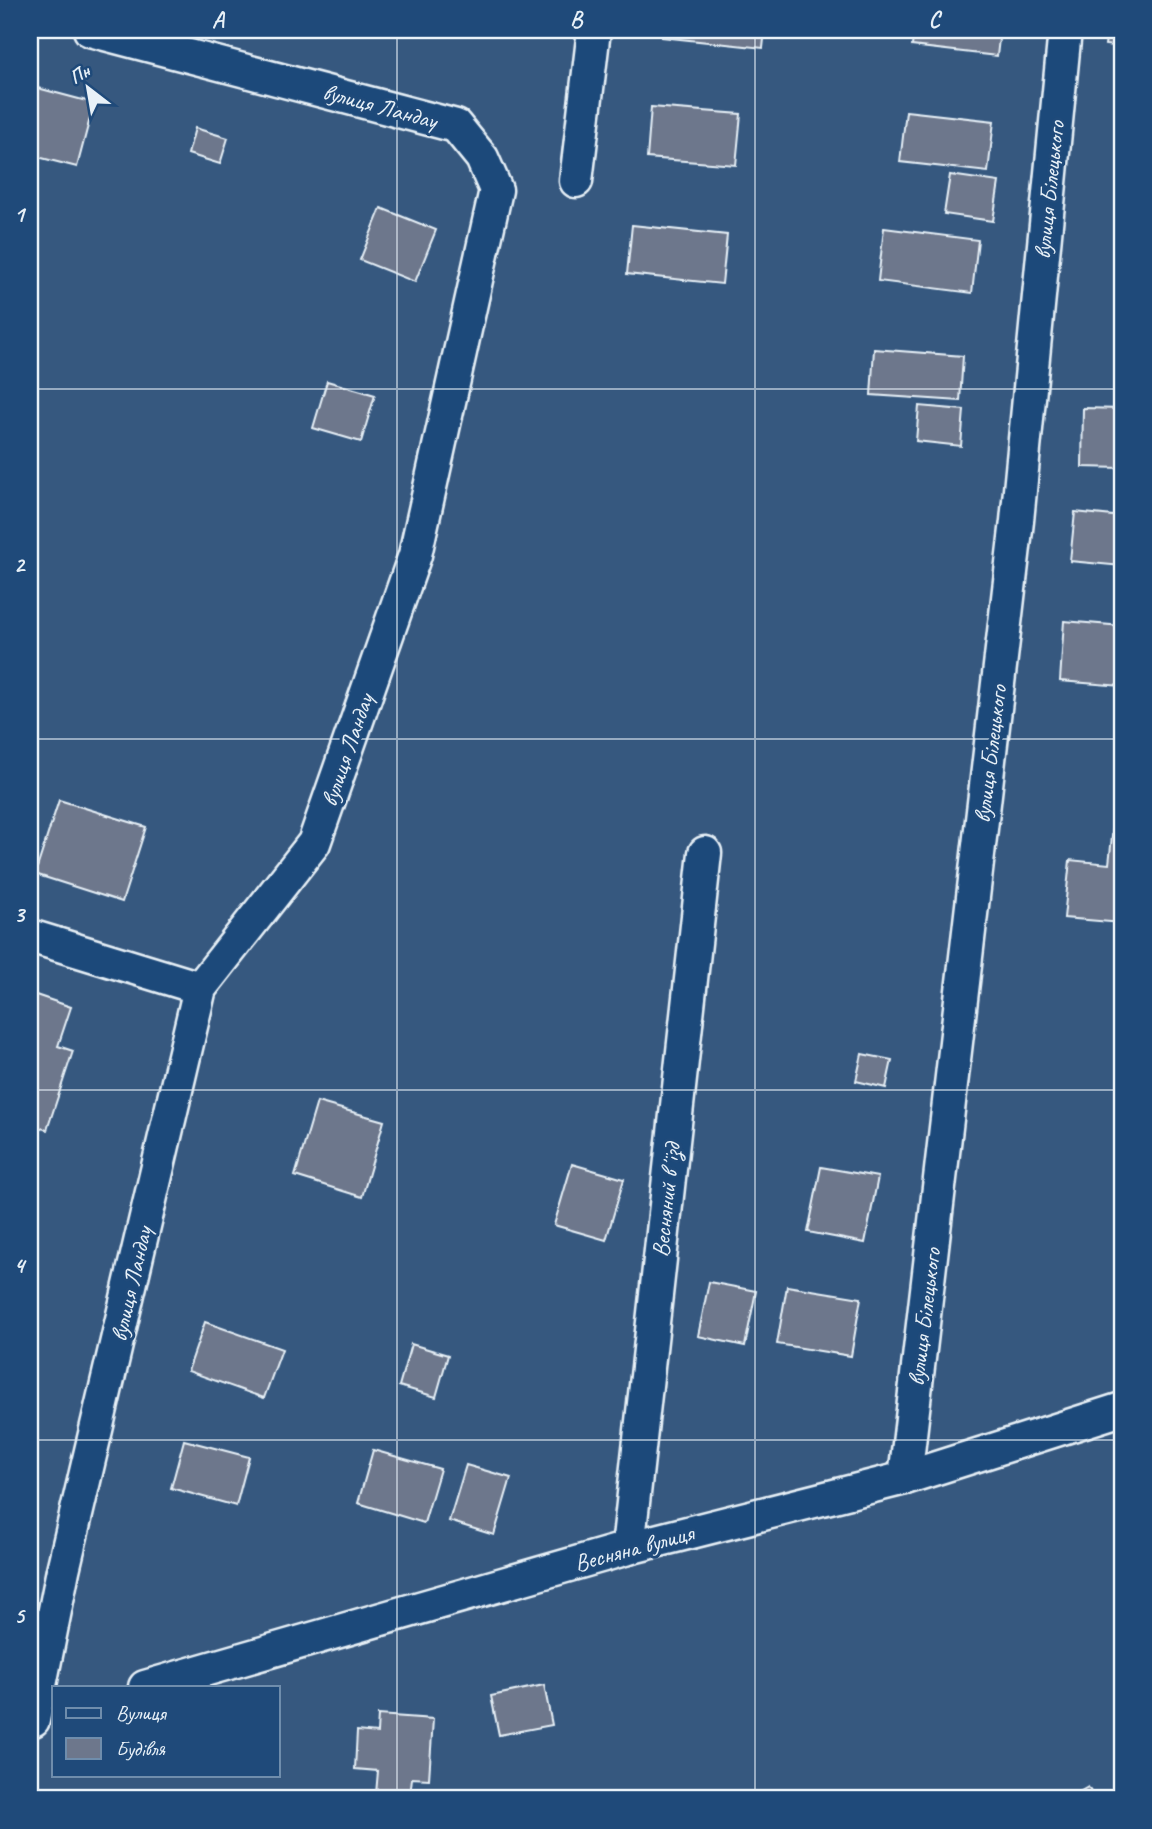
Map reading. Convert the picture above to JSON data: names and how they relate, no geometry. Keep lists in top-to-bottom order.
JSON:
{
  "streets": {
    "street": [
      "вулиця Ландау",
      "вулиця Білецького",
      "Весняний вʼїзд",
      "Весняна вулиця"
    ]
  },
  "crossings": [
    ["вулиця Білецького", "Весняна вулиця"],
    ["Весняний вʼїзд", "Весняна вулиця"]
  ],
  "legend": ["Вулиця", "Будівля"],
  "north": "top left",
  "grid": {
    "columns": ["A", "B", "C"],
    "rows": [
      "1",
      "2",
      "3",
      "4",
      "5"
    ]
  }
}
